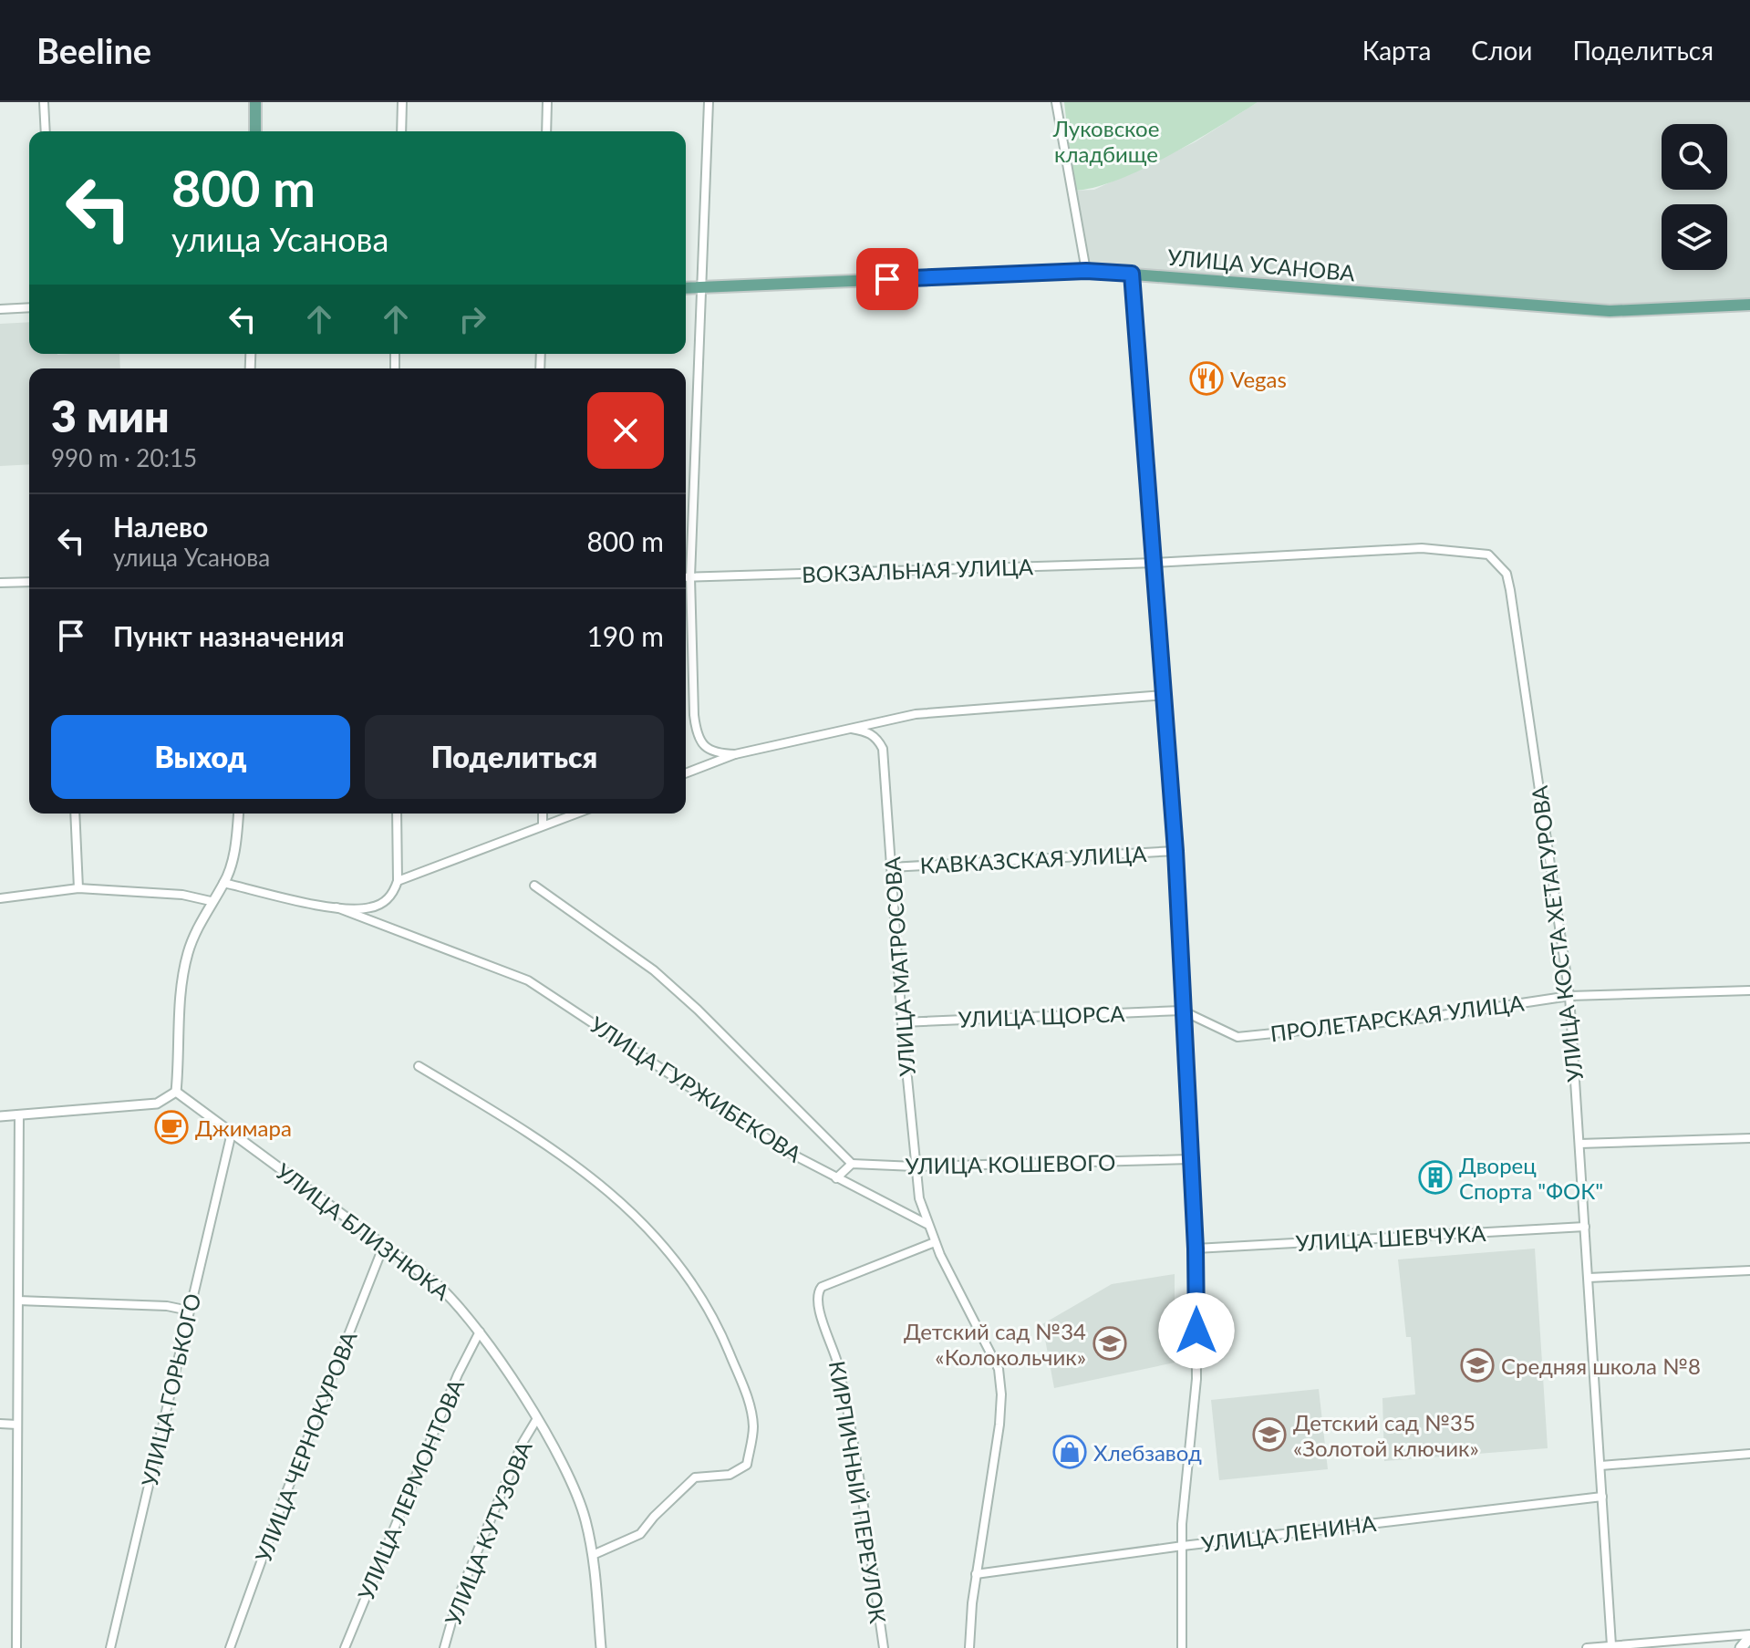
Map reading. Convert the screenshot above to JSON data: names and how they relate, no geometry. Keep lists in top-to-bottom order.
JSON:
{
  "streets": {
    "main road": ["УЛИЦА УСАНОВА"],
    "street": [
      "ВОКЗАЛЬНАЯ УЛИЦА",
      "КАВКАЗСКАЯ УЛИЦА",
      "УЛИЦА КОСТА ХЕТАГУРОВА",
      "УЛИЦА МАТРОСОВА",
      "УЛИЦА ЩОРСА",
      "ПРОЛЕТАРСКАЯ УЛИЦА",
      "УЛИЦА ГУРЖИБЕКОВА",
      "УЛИЦА КОШЕВОГО",
      "УЛИЦА БЛИЗНЮКА",
      "УЛИЦА ШЕВЧУКА",
      "УЛИЦА ГОРЬКОГО",
      "УЛИЦА ЧЕРНОКУРОВА",
      "УЛИЦА ЛЕРМОНТОВА",
      "КИРПИЧНЫЙ ПЕРЕУЛОК",
      "УЛИЦА КУТУЗОВА",
      "УЛИЦА ЛЕНИНА"
    ]
  },
  "crossings": [
    ["ВОКЗАЛЬНАЯ УЛИЦА", "УЛИЦА КОСТА ХЕТАГУРОВА"],
    ["КАВКАЗСКАЯ УЛИЦА", "УЛИЦА МАТРОСОВА"],
    ["УЛИЦА КОСТА ХЕТАГУРОВА", "ПРОЛЕТАРСКАЯ УЛИЦА"],
    ["УЛИЦА КОСТА ХЕТАГУРОВА", "УЛИЦА ШЕВЧУКА"],
    ["УЛИЦА КОСТА ХЕТАГУРОВА", "УЛИЦА ЛЕНИНА"],
    ["УЛИЦА МАТРОСОВА", "УЛИЦА ЩОРСА"],
    ["УЛИЦА МАТРОСОВА", "УЛИЦА ГУРЖИБЕКОВА"],
    ["УЛИЦА МАТРОСОВА", "УЛИЦА КОШЕВОГО"],
    ["УЛИЦА ЩОРСА", "ПРОЛЕТАРСКАЯ УЛИЦА"],
    ["УЛИЦА ГУРЖИБЕКОВА", "УЛИЦА КОШЕВОГО"],
    ["УЛИЦА БЛИЗНЮКА", "УЛИЦА ГОРЬКОГО"],
    ["УЛИЦА БЛИЗНЮКА", "УЛИЦА ЧЕРНОКУРОВА"],
    ["УЛИЦА БЛИЗНЮКА", "УЛИЦА ЛЕРМОНТОВА"],
    ["УЛИЦА БЛИЗНЮКА", "УЛИЦА КУТУЗОВА"]
  ],
  "parks": ["Луковское кладбище"],
  "places": {
    "restaurant": ["Vegas"],
    "cafe": ["Джимара"],
    "building": ["Дворец Спорта \"ФОК\""],
    "school or university": ["Детский сад №34 «Колокольчик»", "Средняя школа №8", "Детский сад №35 «Золотой ключик»"],
    "shop": ["Хлебзавод"]
  },
  "page": {
    "header": "Beeline",
    "nav": ["Карта", "Слои", "Поделиться"],
    "turn": ["800 m", "улица Усанова"],
    "heading": ["3 мин", "990 m · 20:15"],
    "list": [
      {
        "name": "Налево",
        "note": "улица Усанова",
        "value": "800 m"
      },
      {
        "name": "Пункт назначения",
        "value": "190 m"
      }
    ],
    "buttons": ["Выход", "Поделиться"]
  }
}
